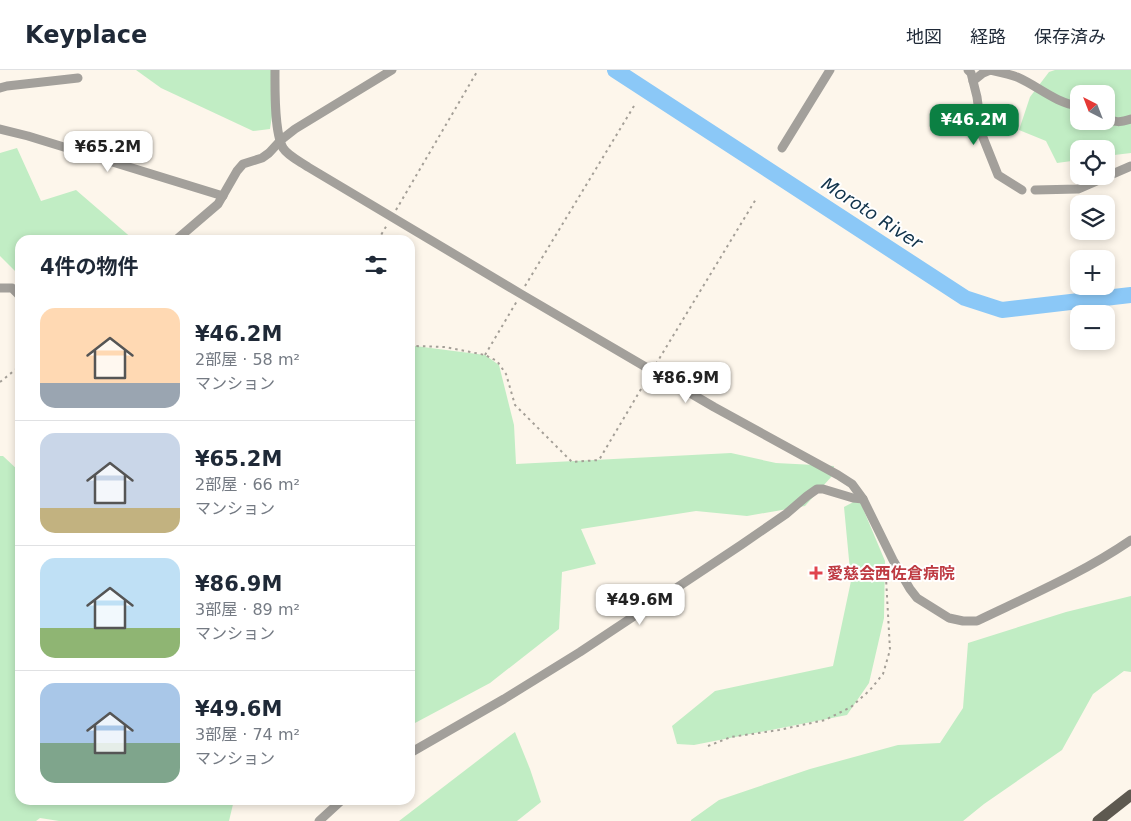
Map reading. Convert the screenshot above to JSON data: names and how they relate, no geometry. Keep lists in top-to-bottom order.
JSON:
{
  "water": ["Moroto River"],
  "places": {
    "health": ["愛慈会西佐倉病院"]
  },
  "north": "top left",
  "page": {
    "header": "Keyplace",
    "nav": ["地図", "経路", "保存済み"],
    "map_buttons": ["+", "−"],
    "price": [
      "¥46.2M",
      "¥65.2M",
      "¥86.9M",
      "¥49.6M"
    ],
    "heading": "4件の物件",
    "list": [
      {
        "name": "¥46.2M",
        "note": "2部屋 · 58 m² · マンション"
      },
      {
        "name": "¥65.2M",
        "note": "2部屋 · 66 m² · マンション"
      },
      {
        "name": "¥86.9M",
        "note": "3部屋 · 89 m² · マンション"
      },
      {
        "name": "¥49.6M",
        "note": "3部屋 · 74 m² · マンション"
      }
    ]
  }
}
